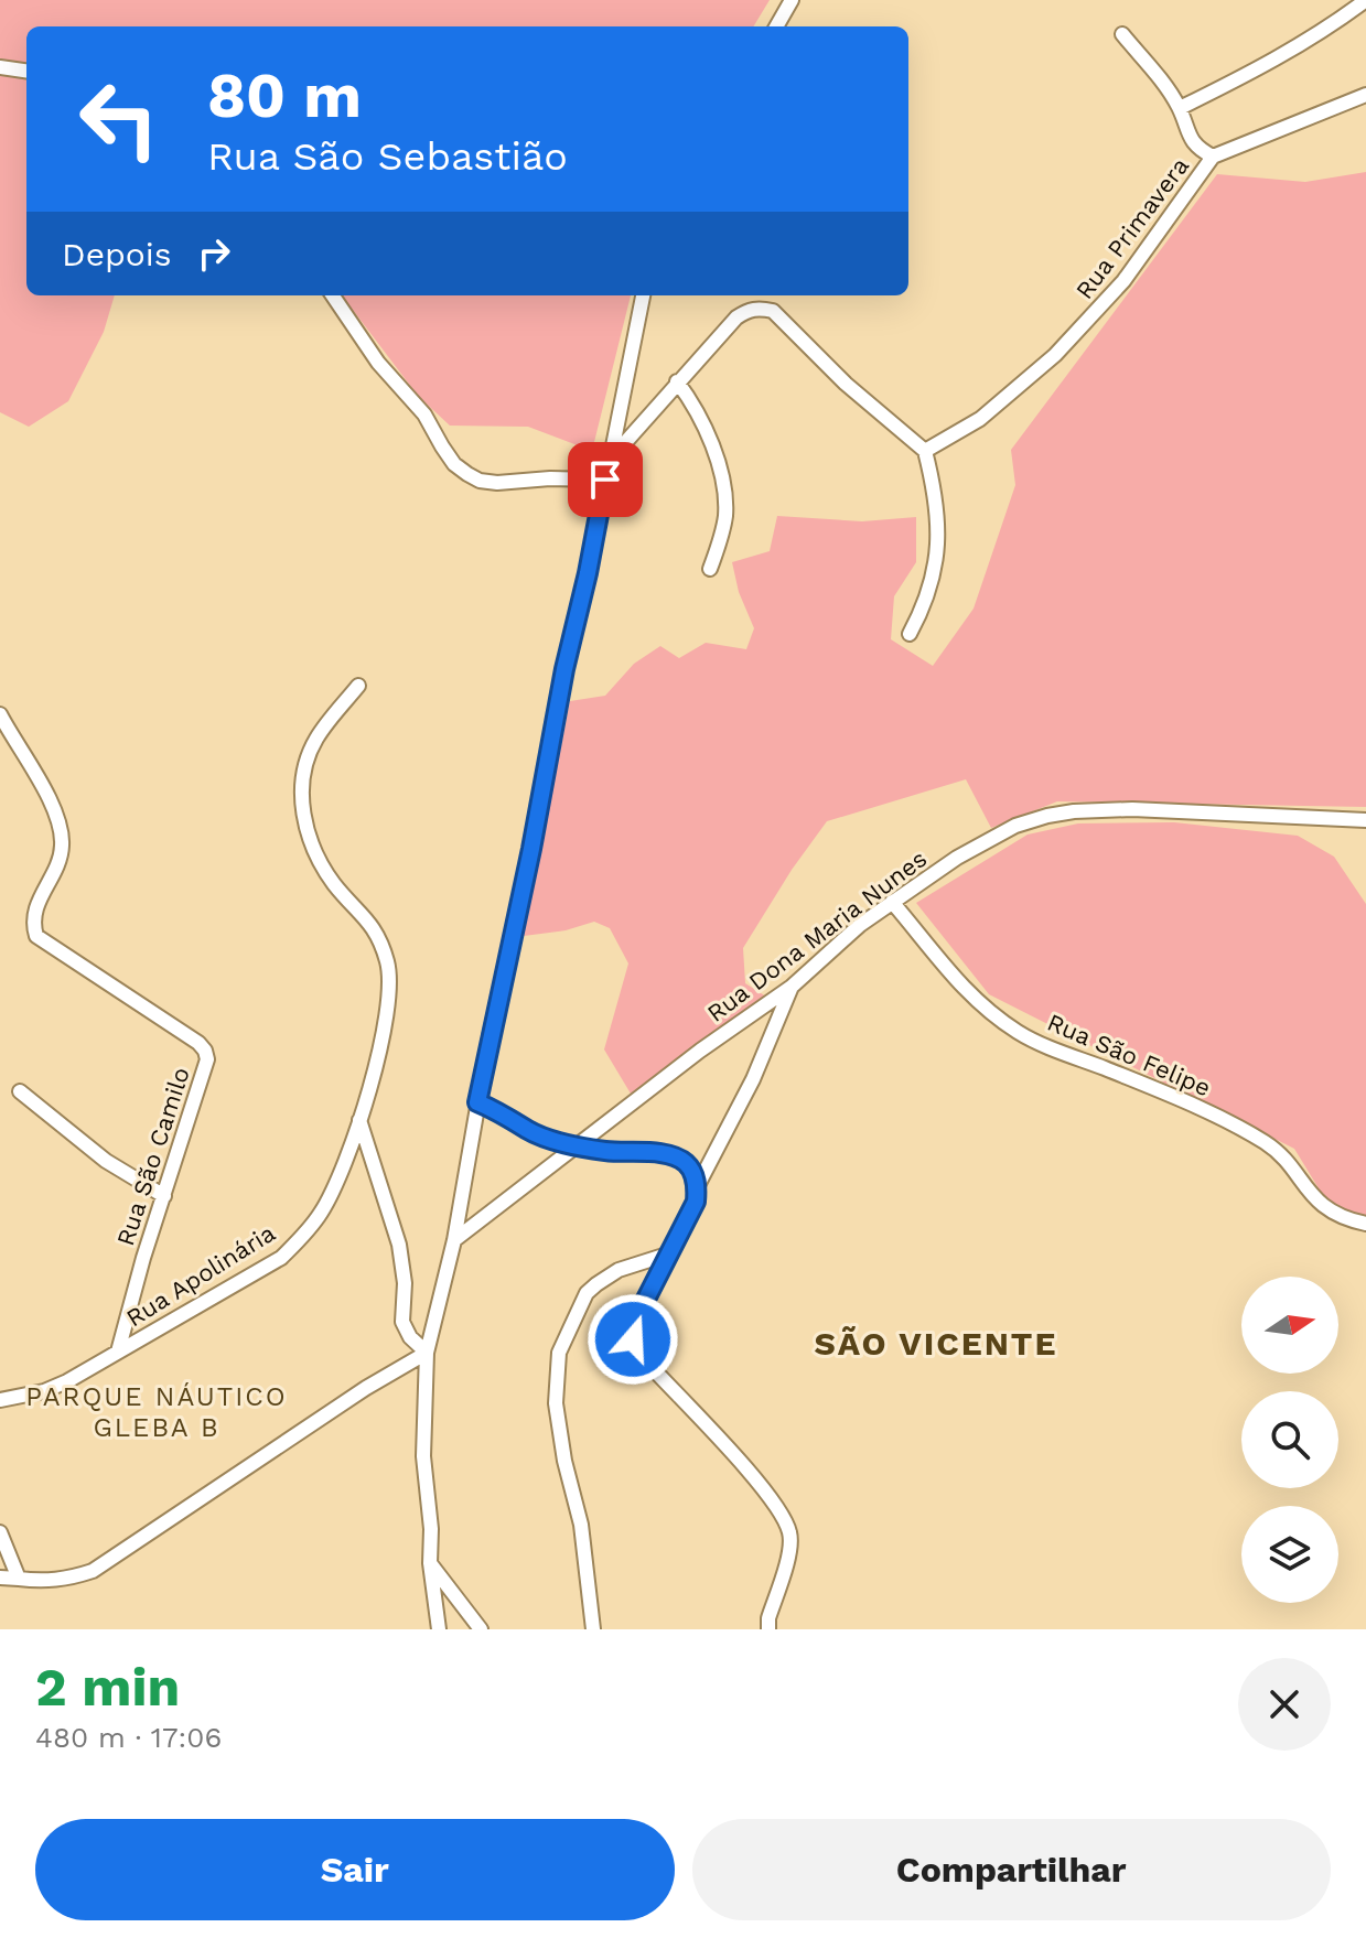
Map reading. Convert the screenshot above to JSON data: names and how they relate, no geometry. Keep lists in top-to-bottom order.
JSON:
{
  "streets": {
    "street": [
      "Rua Primavera",
      "Rua Dona Maria Nunes",
      "Rua São Felipe",
      "Rua São Camilo",
      "Rua Apolinária"
    ]
  },
  "crossings": [
    ["Rua Dona Maria Nunes", "Rua São Felipe"],
    ["Rua São Camilo", "Rua Apolinária"]
  ],
  "districts": ["SÃO VICENTE", "PARQUE NÁUTICO GLEBA B"],
  "north": "right",
  "page": {
    "turn": ["80 m", "Rua São Sebastião"],
    "then": "Depois",
    "heading": ["2 min", "480 m · 17:06"],
    "buttons": ["Sair", "Compartilhar"]
  }
}
